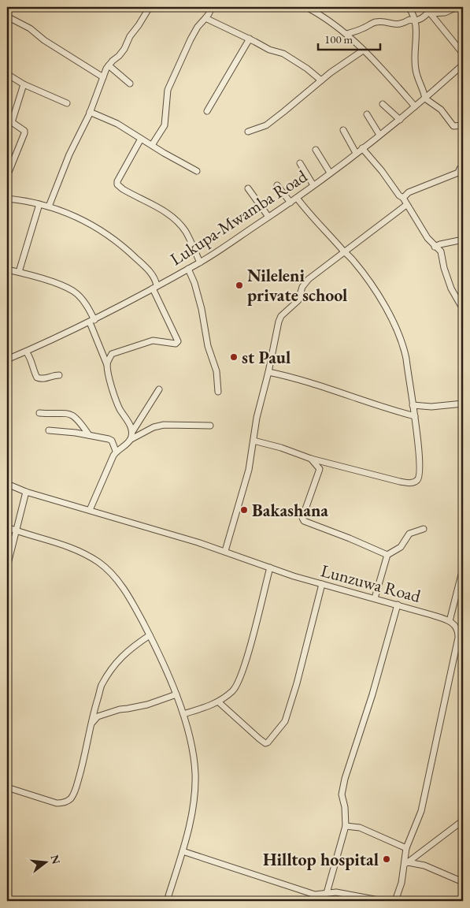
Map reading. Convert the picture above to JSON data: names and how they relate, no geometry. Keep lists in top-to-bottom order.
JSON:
{
  "streets": {
    "street": ["Lukupa-Mwamba Road", "Lunzuwa Road"]
  },
  "places": [
    "Nileleni private school",
    "st Paul",
    "Bakashana",
    "Hilltop hospital"
  ],
  "scale_bar": "100 m",
  "north": "right"
}
